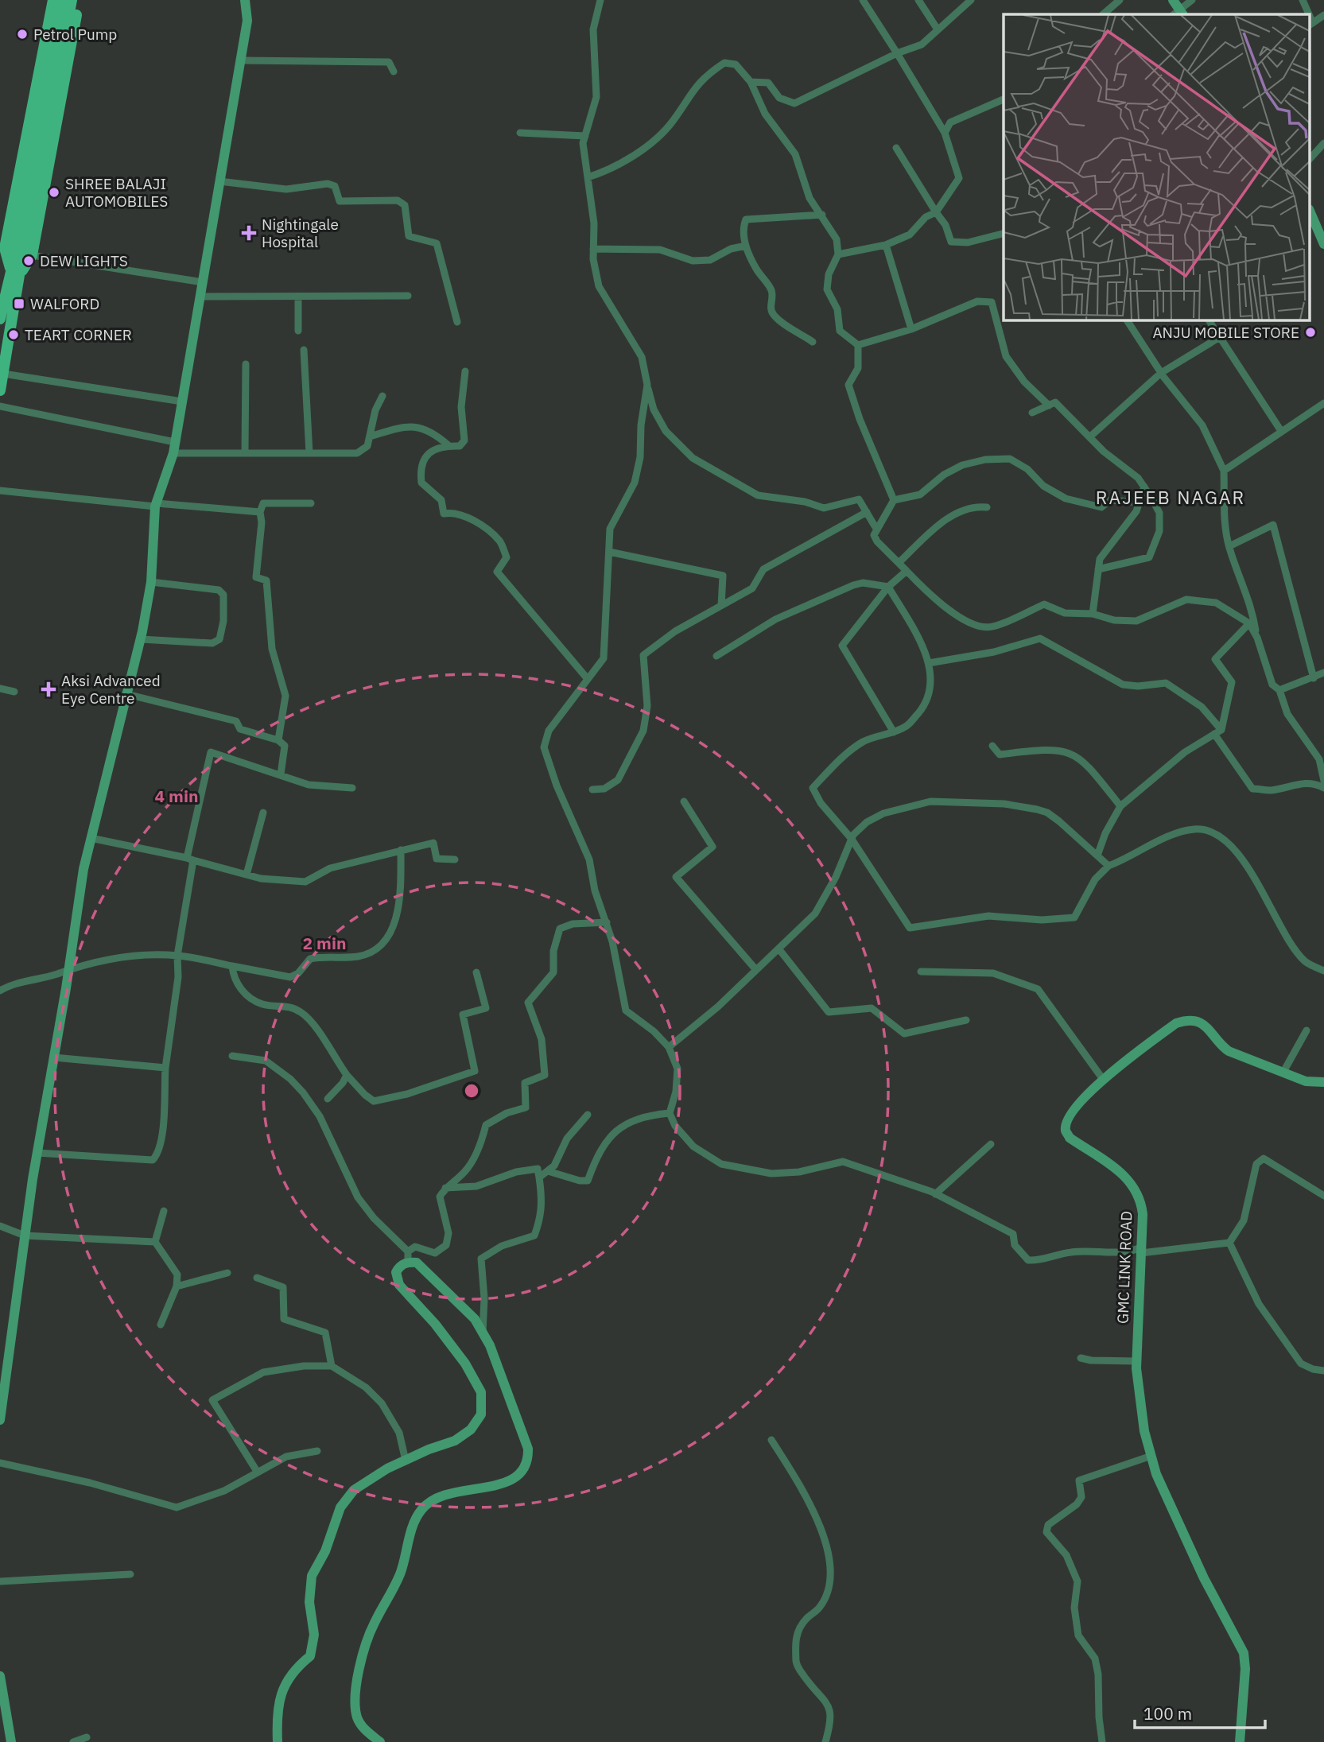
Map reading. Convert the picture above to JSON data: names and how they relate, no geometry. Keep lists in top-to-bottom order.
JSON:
{
  "streets": {
    "street": ["GMC LINK ROAD"]
  },
  "districts": ["RAJEEB NAGAR"],
  "places": {
    "other": [
      "Petrol Pump",
      "SHREE BALAJI AUTOMOBILES",
      "DEW LIGHTS",
      "ANJU MOBILE STORE",
      "TEART CORNER"
    ],
    "health": ["Nightingale Hospital", "Aksi Advanced Eye Centre"],
    "transit": ["WALFORD"]
  },
  "scale_bar": "100 m",
  "rings": ["4 min", "2 min"]
}
